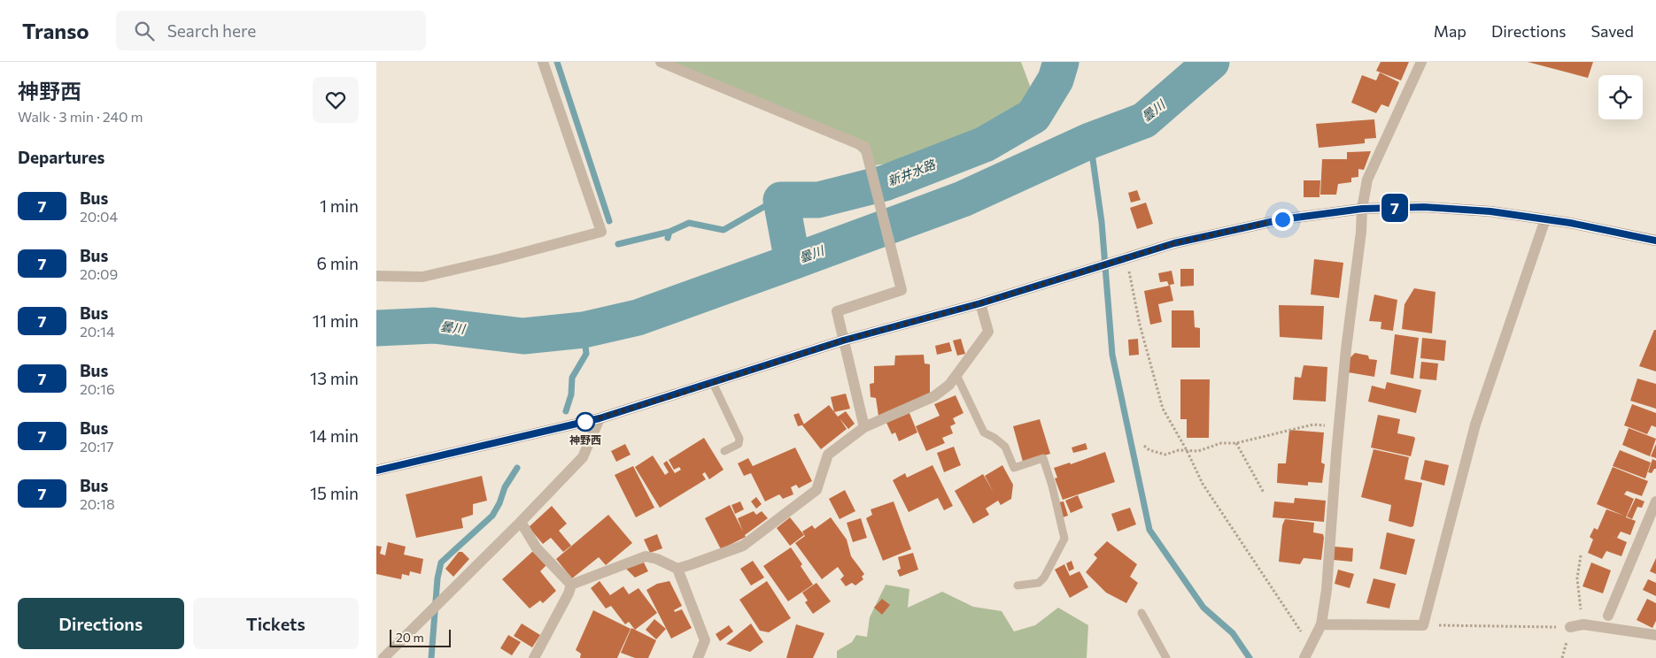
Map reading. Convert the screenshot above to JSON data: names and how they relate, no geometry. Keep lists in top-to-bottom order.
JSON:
{
  "water": ["曇川", "新井水路"],
  "places": ["神野西"],
  "lines": ["bus line 7"],
  "scale_bar": "20 m",
  "page": {
    "header": "Transo",
    "search": "Search here",
    "nav": ["Map", "Directions", "Saved"],
    "heading": [
      ["神野西", "Walk · 3 min · 240 m"],
      "Departures"
    ],
    "on_map": "7",
    "list": [
      {
        "mark": "7",
        "name": "Bus",
        "note": "20:04",
        "value": "1 min"
      },
      {
        "mark": "7",
        "name": "Bus",
        "note": "20:09",
        "value": "6 min"
      },
      {
        "mark": "7",
        "name": "Bus",
        "note": "20:14",
        "value": "11 min"
      },
      {
        "mark": "7",
        "name": "Bus",
        "note": "20:16",
        "value": "13 min"
      },
      {
        "mark": "7",
        "name": "Bus",
        "note": "20:17",
        "value": "14 min"
      },
      {
        "mark": "7",
        "name": "Bus",
        "note": "20:18",
        "value": "15 min"
      }
    ],
    "buttons": ["Directions", "Tickets"],
    "scale": "20 m"
  }
}
